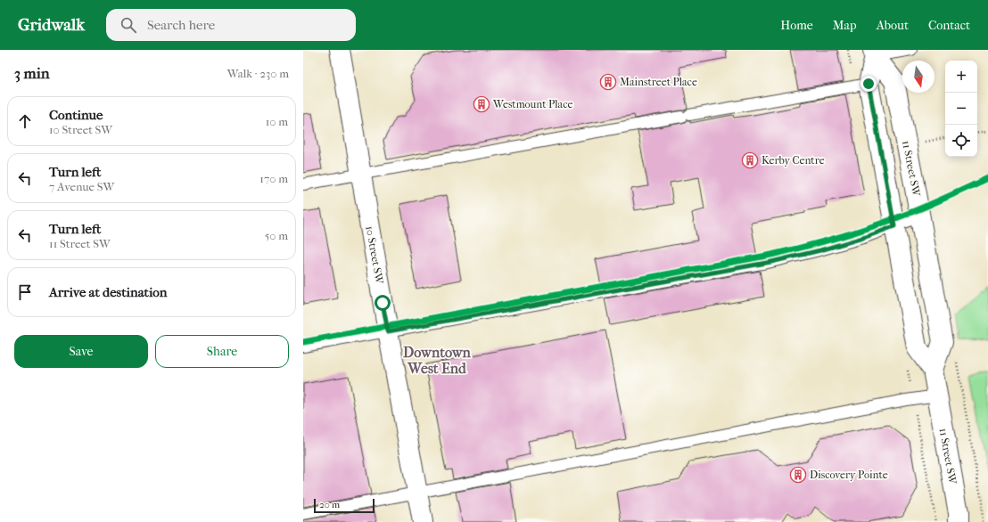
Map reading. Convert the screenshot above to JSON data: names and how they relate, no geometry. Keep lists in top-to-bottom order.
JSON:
{
  "streets": {
    "street": ["11 Street SW", "10 Street SW"]
  },
  "districts": ["Downtown West End"],
  "places": {
    "building": [
      "Mainstreet Place",
      "Westmount Place",
      "Kerby Centre",
      "Discovery Pointe"
    ]
  },
  "scale_bar": "20 m",
  "north": "bottom",
  "page": {
    "header": "Gridwalk",
    "search": "Search here",
    "nav": [
      "Home",
      "Map",
      "About",
      "Contact"
    ],
    "heading": ["3 min", "Walk · 230 m"],
    "map_buttons": ["+", "−"],
    "list": [
      ["Continue", "10 Street SW", "10 m"],
      ["Turn left", "7 Avenue SW", "170 m"],
      ["Turn left", "11 Street SW", "50 m"],
      "Arrive at destination"
    ],
    "buttons": ["Save", "Share"],
    "scale": "20 m"
  }
}
